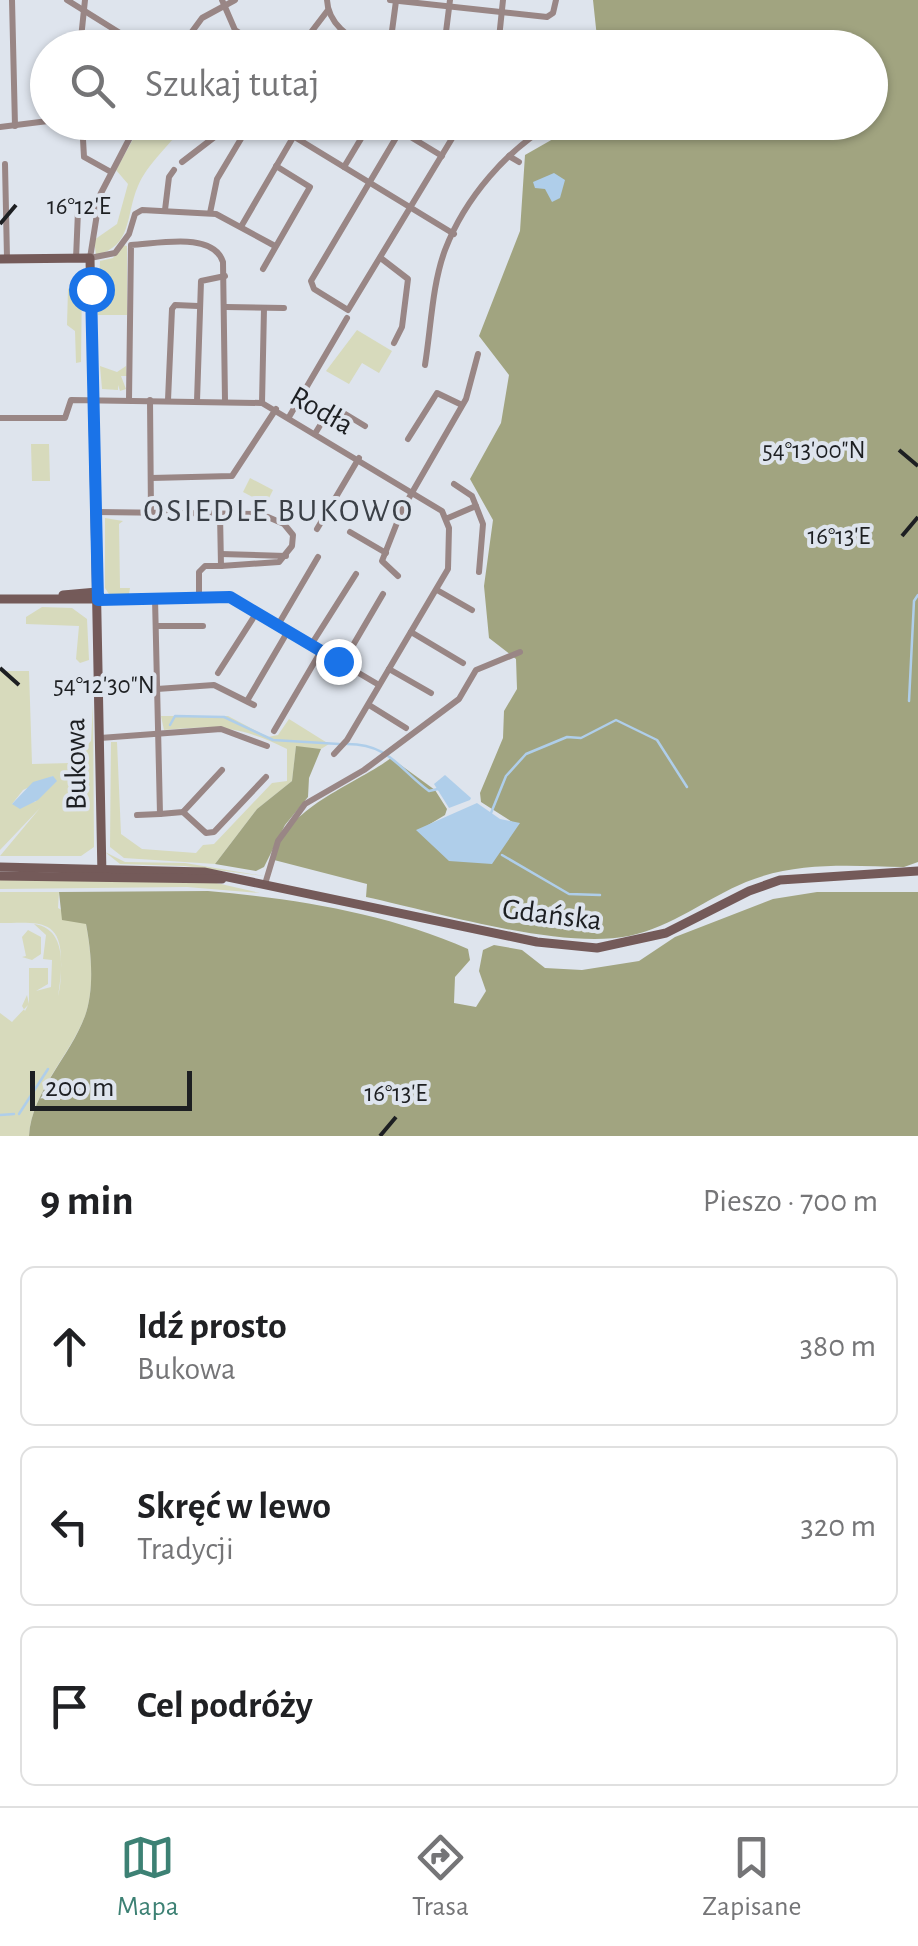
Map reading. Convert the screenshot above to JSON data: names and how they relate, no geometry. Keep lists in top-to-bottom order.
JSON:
{
  "streets": {
    "main road": ["Bukowa", "Gdańska"],
    "street": ["Rodła"]
  },
  "crossings": [
    ["Rodła", "Bukowa"],
    ["Bukowa", "Gdańska"]
  ],
  "districts": ["OSIEDLE BUKOWO"],
  "scale_bar": "200 m",
  "page": {
    "search": "Szukaj tutaj",
    "scale": "200 m",
    "heading": ["9 min", "Pieszo · 700 m"],
    "list": [
      ["Idź prosto", "Bukowa", "380 m"],
      ["Skręć w lewo", "Tradycji", "320 m"],
      "Cel podróży"
    ],
    "nav": ["Mapa", "Trasa", "Zapisane"]
  },
  "coordinates": [
    "16°12'E",
    "54°13'00\"N",
    "16°13'E",
    "54°12'30\"N"
  ]
}
